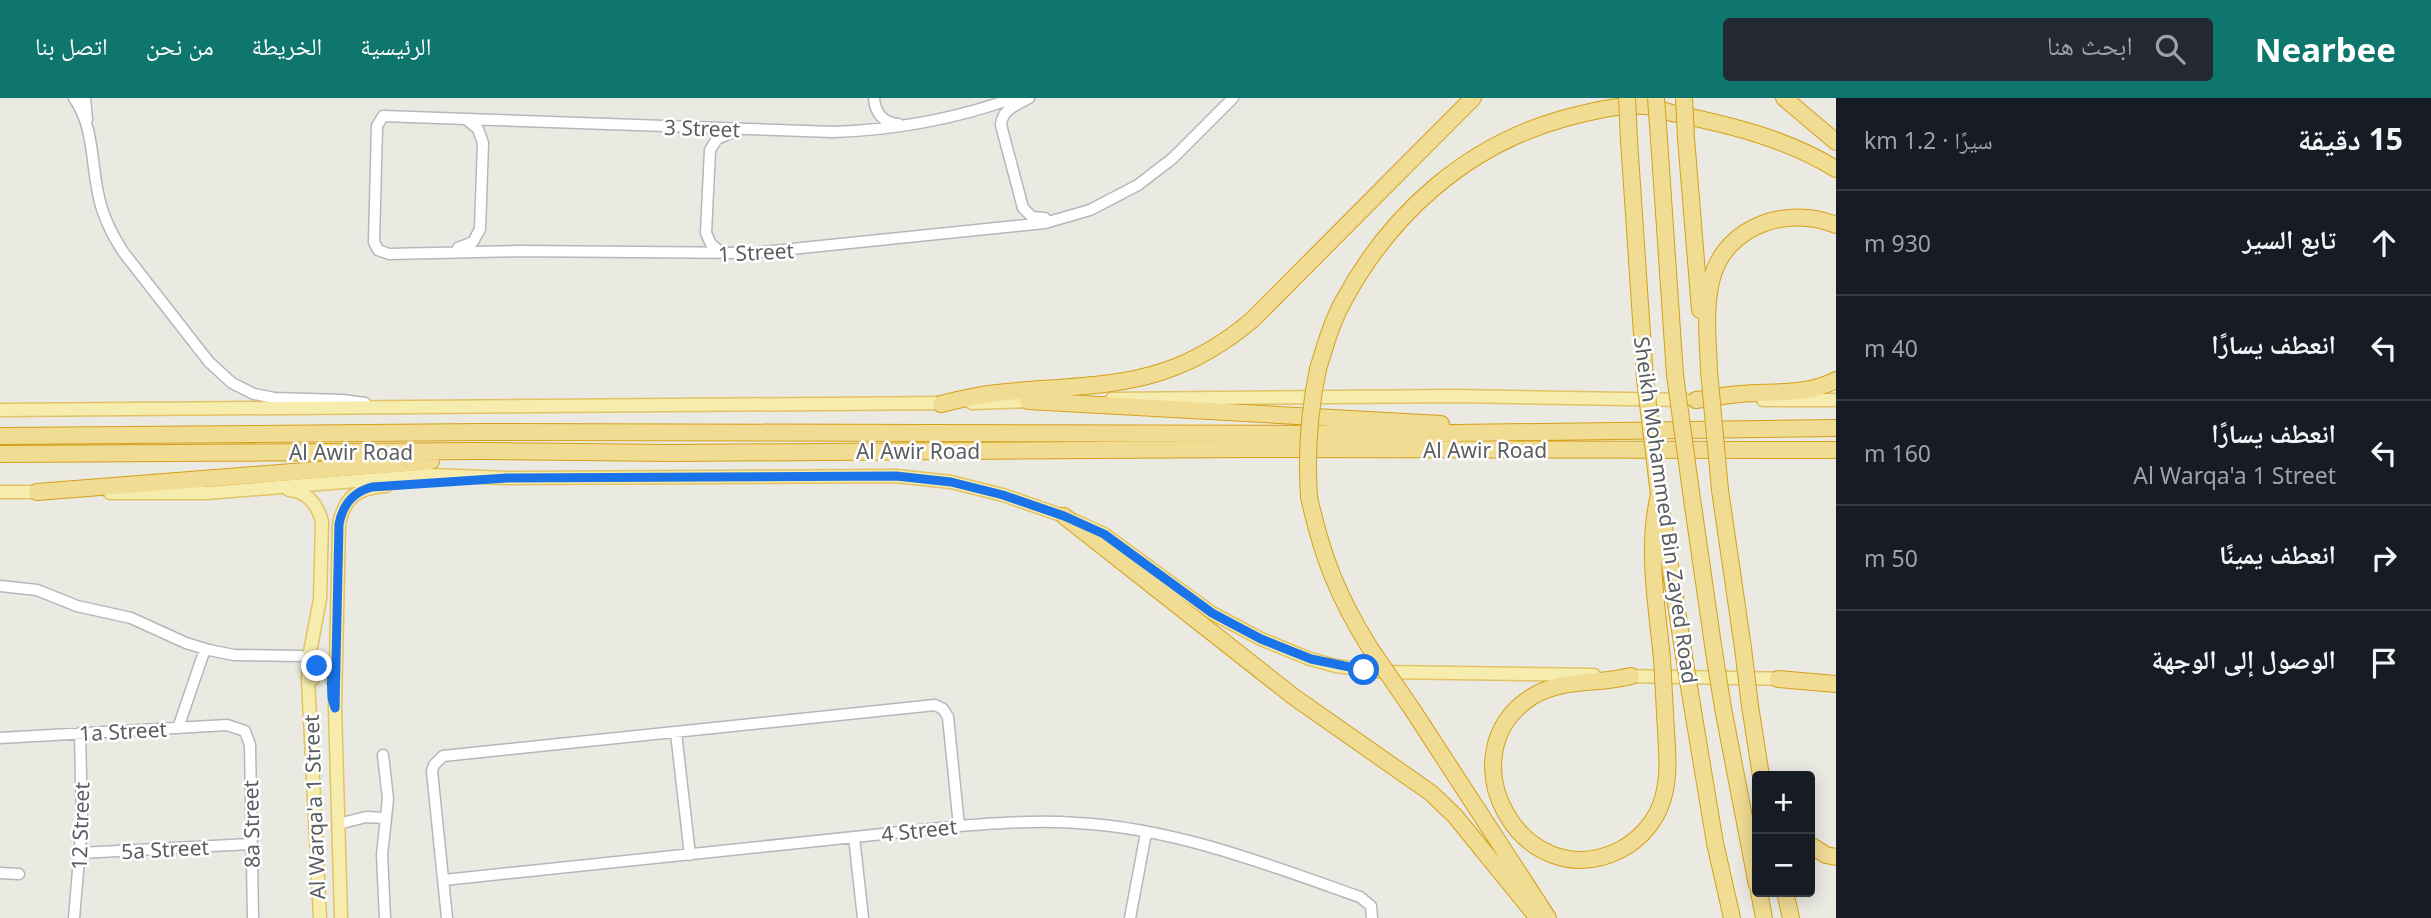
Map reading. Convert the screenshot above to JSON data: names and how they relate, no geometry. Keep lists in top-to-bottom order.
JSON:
{
  "streets": {
    "highway": ["Al Awir Road", "Sheikh Mohammed Bin Zayed Road"],
    "main road": ["Al Warqa'a 1 Street"],
    "street": [
      "3 Street",
      "1 Street",
      "1a Street",
      "8a Street",
      "12 Street",
      "4 Street",
      "5a Street"
    ]
  },
  "crossings": [
    ["3 Street", "1 Street"],
    ["1a Street", "8a Street"],
    ["1a Street", "12 Street"],
    ["8a Street", "5a Street"],
    ["12 Street", "5a Street"]
  ],
  "page": {
    "header": "Nearbee",
    "search": "ابحث هنا",
    "nav": [
      "الرئيسية",
      "الخريطة",
      "من نحن",
      "اتصل بنا"
    ],
    "heading": ["15 دقيقة", "سيرًا · 1.2 km"],
    "list": [
      ["تابع السير", "930 m"],
      ["انعطف يسارًا", "40 m"],
      ["انعطف يسارًا", "Al Warqa'a 1 Street", "160 m"],
      ["انعطف يمينًا", "50 m"],
      "الوصول إلى الوجهة"
    ],
    "map_buttons": ["+", "−"]
  }
}
